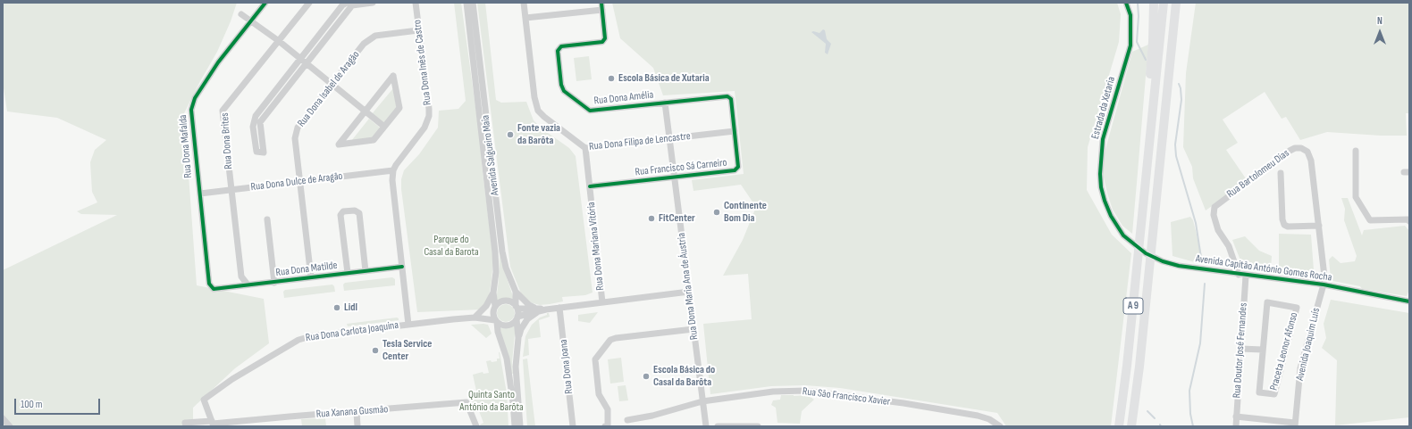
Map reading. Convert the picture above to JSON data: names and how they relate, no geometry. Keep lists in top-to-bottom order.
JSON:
{
  "streets": {
    "highway": ["A 9"],
    "street": [
      "Rua Dona Inês de Castro",
      "Rua Dona Isabel de Aragão",
      "Rua Dona Amélia",
      "Estrada da Xetaria",
      "Rua Dona Brites",
      "Rua Dona Filipa de Lencastre",
      "Rua Dona Mafalda",
      "Avenida Salgueiro Maia",
      "Rua Francisco Sá Carneiro",
      "Rua Bartolomeu Dias",
      "Rua Dona Dulce de Aragão",
      "Rua Dona Mariana Vitória",
      "Avenida Capitão António Gomes Rocha",
      "Rua Dona Matilde",
      "Rua Dona Maria Ana de Áustria",
      "Rua Dona Carlota Joaquina",
      "Avenida Joaquim Luís",
      "Rua Doutor José Fernandes",
      "Praceta Leonor Afonso",
      "Rua Dona Joana",
      "Rua São Francisco Xavier",
      "Rua Xanana Gusmão"
    ]
  },
  "crossings": [
    ["Rua Dona Inês de Castro", "Rua Dona Isabel de Aragão"],
    ["Rua Dona Inês de Castro", "Rua Dona Dulce de Aragão"],
    ["Rua Dona Isabel de Aragão", "Rua Dona Dulce de Aragão"],
    ["Rua Dona Isabel de Aragão", "Rua Dona Matilde"],
    ["Rua Dona Amélia", "Rua Dona Filipa de Lencastre"],
    ["Rua Dona Amélia", "Rua Francisco Sá Carneiro"],
    ["Rua Dona Amélia", "Rua Dona Maria Ana de Áustria"],
    ["Estrada da Xetaria", "Avenida Capitão António Gomes Rocha"],
    ["Rua Dona Brites", "Rua Dona Dulce de Aragão"],
    ["Rua Dona Brites", "Rua Dona Matilde"],
    ["Rua Dona Filipa de Lencastre", "Rua Francisco Sá Carneiro"],
    ["Rua Dona Filipa de Lencastre", "Rua Dona Mariana Vitória"],
    ["Rua Dona Filipa de Lencastre", "Rua Dona Maria Ana de Áustria"],
    ["Rua Dona Mafalda", "Rua Dona Dulce de Aragão"],
    ["Rua Dona Mafalda", "Rua Dona Matilde"],
    ["Avenida Salgueiro Maia", "Rua Dona Carlota Joaquina"],
    ["Rua Francisco Sá Carneiro", "Rua Dona Mariana Vitória"],
    ["Rua Francisco Sá Carneiro", "Rua Dona Maria Ana de Áustria"],
    ["Rua Bartolomeu Dias", "Avenida Capitão António Gomes Rocha"],
    ["Rua Bartolomeu Dias", "Avenida Joaquim Luís"],
    ["Avenida Capitão António Gomes Rocha", "Avenida Joaquim Luís"],
    ["Avenida Capitão António Gomes Rocha", "Rua Doutor José Fernandes"],
    ["Rua Dona Maria Ana de Áustria", "Rua São Francisco Xavier"],
    ["Rua Dona Carlota Joaquina", "Rua Xanana Gusmão"],
    ["Rua Doutor José Fernandes", "Praceta Leonor Afonso"]
  ],
  "parks": ["Parque do Casal da Barota", "Quinta Santo António da Barôta"],
  "places": [
    "Escola Básica de Xutaria",
    "Fonte vazia da Barôta",
    "Continente Bom Dia",
    "FitCenter",
    "Lidl",
    "Tesla Service Center",
    "Escola Básica do Casal da Barôta"
  ],
  "scale_bar": "100 m",
  "north": "top"
}
